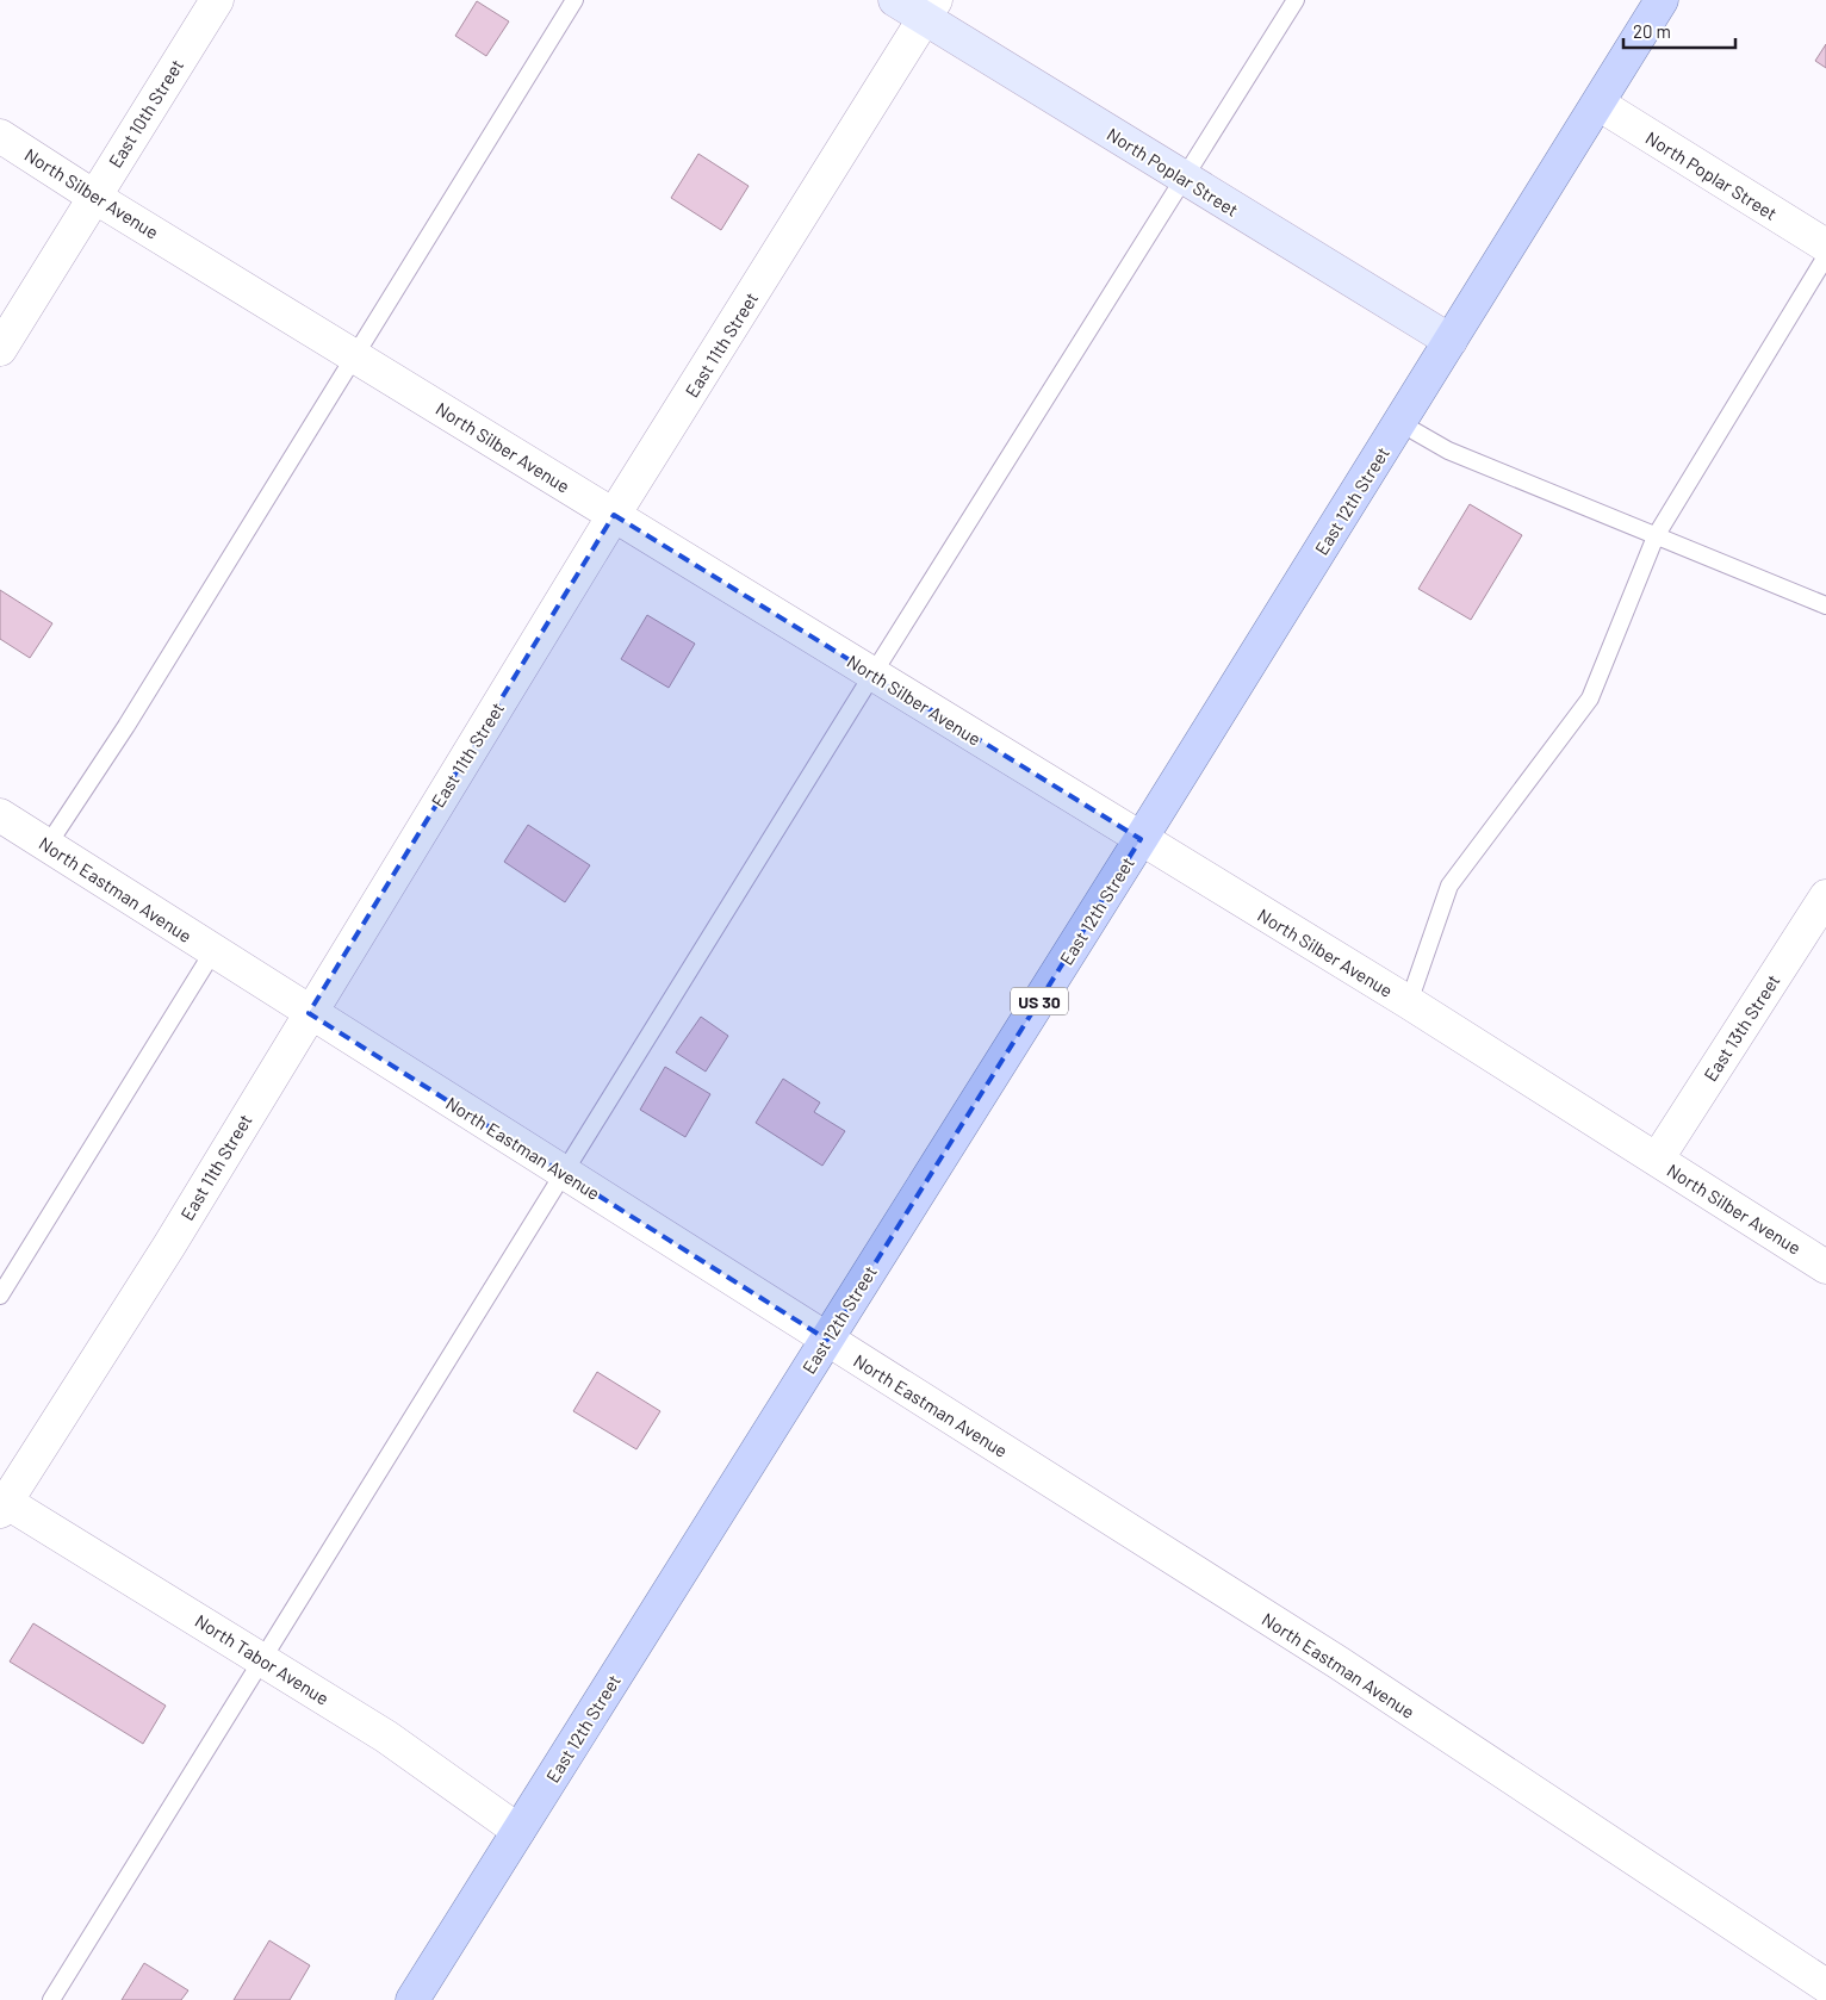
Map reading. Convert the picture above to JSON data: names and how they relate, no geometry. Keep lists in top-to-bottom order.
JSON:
{
  "streets": {
    "main road": ["North Poplar Street", "East 12th Street", "US 30"],
    "street": [
      "East 10th Street",
      "North Silber Avenue",
      "East 11th Street",
      "North Eastman Avenue",
      "East 13th Street",
      "North Tabor Avenue"
    ]
  },
  "crossings": [
    ["East 10th Street", "North Silber Avenue"],
    ["North Poplar Street", "East 11th Street"],
    ["North Poplar Street", "East 12th Street"],
    ["North Silber Avenue", "East 11th Street"],
    ["North Silber Avenue", "East 12th Street"],
    ["North Silber Avenue", "East 13th Street"],
    ["East 11th Street", "North Eastman Avenue"],
    ["East 11th Street", "North Tabor Avenue"],
    ["East 12th Street", "North Eastman Avenue"],
    ["East 12th Street", "North Tabor Avenue"]
  ],
  "scale_bar": "20 m"
}
